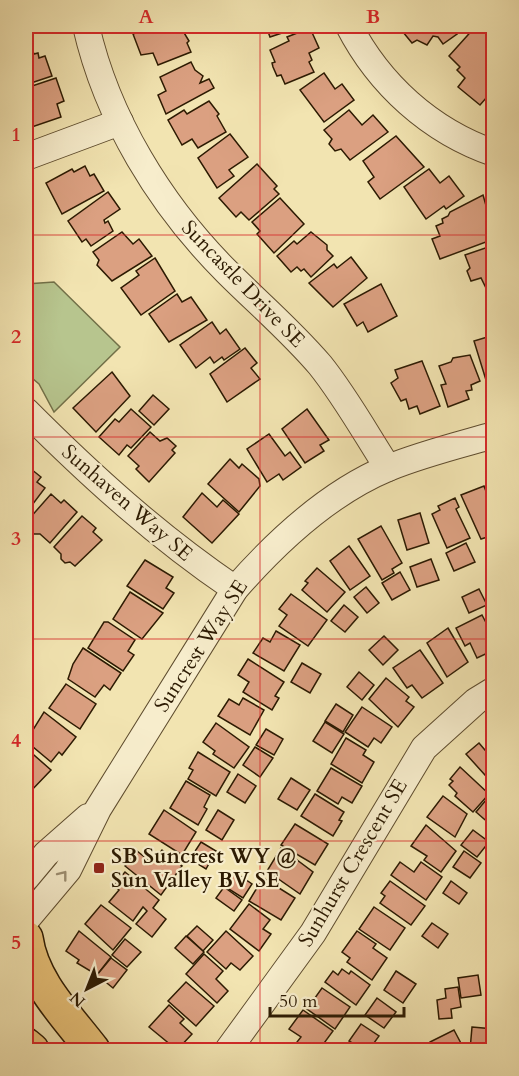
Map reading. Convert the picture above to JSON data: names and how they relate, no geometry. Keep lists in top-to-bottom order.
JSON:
{
  "streets": {
    "street": [
      "Suncastle Drive SE",
      "Sunhaven Way SE",
      "Suncrest Way SE",
      "Sunhurst Crescent SE"
    ]
  },
  "crossings": [
    ["Suncastle Drive SE", "Suncrest Way SE"],
    ["Sunhaven Way SE", "Suncrest Way SE"]
  ],
  "places": {
    "transit": ["SB Suncrest WY @ Sun Valley BV SE"]
  },
  "scale_bar": "50 m",
  "north": "bottom left",
  "grid": {
    "columns": ["A", "B"],
    "rows": [
      "1",
      "2",
      "3",
      "4",
      "5"
    ]
  }
}
